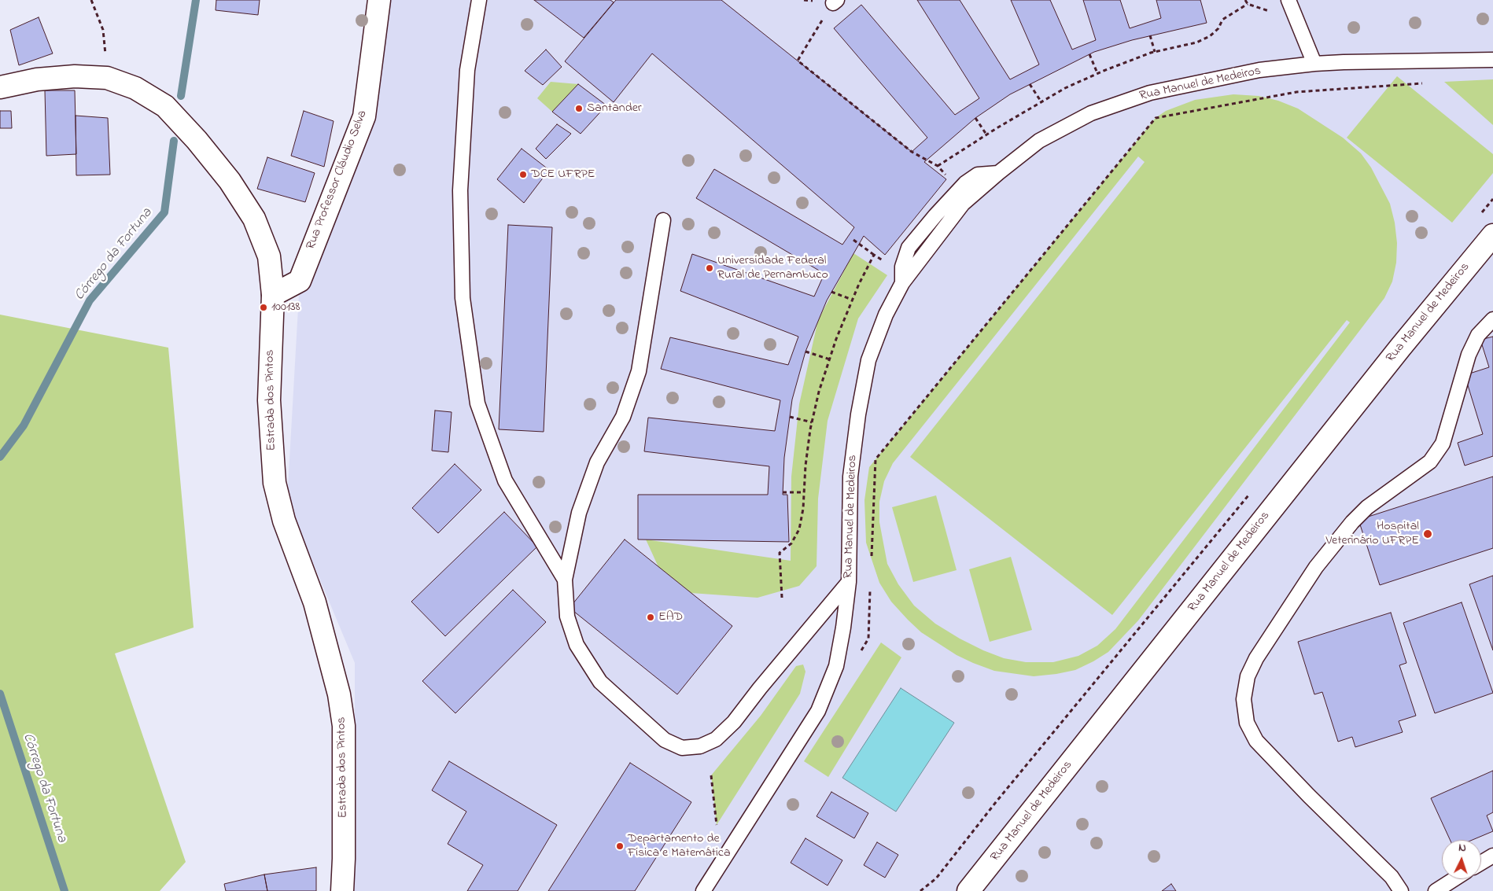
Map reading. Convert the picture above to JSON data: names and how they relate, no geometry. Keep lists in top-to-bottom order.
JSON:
{
  "streets": {
    "street": ["Rua Manuel de Medeiros", "Rua Professor Cláudio Selva", "Estrada dos Pintos"]
  },
  "crossings": [
    ["Rua Professor Cláudio Selva", "Estrada dos Pintos"]
  ],
  "water": ["Córrego da Fortuna"],
  "places": [
    "Santander",
    "DCE UFRPE",
    "Universidade Federal Rural de Pernambuco",
    "100138",
    "Hospital Veterinário UFRPE",
    "EAD",
    "Departamento de Física e Matemática"
  ],
  "north": "top"
}
